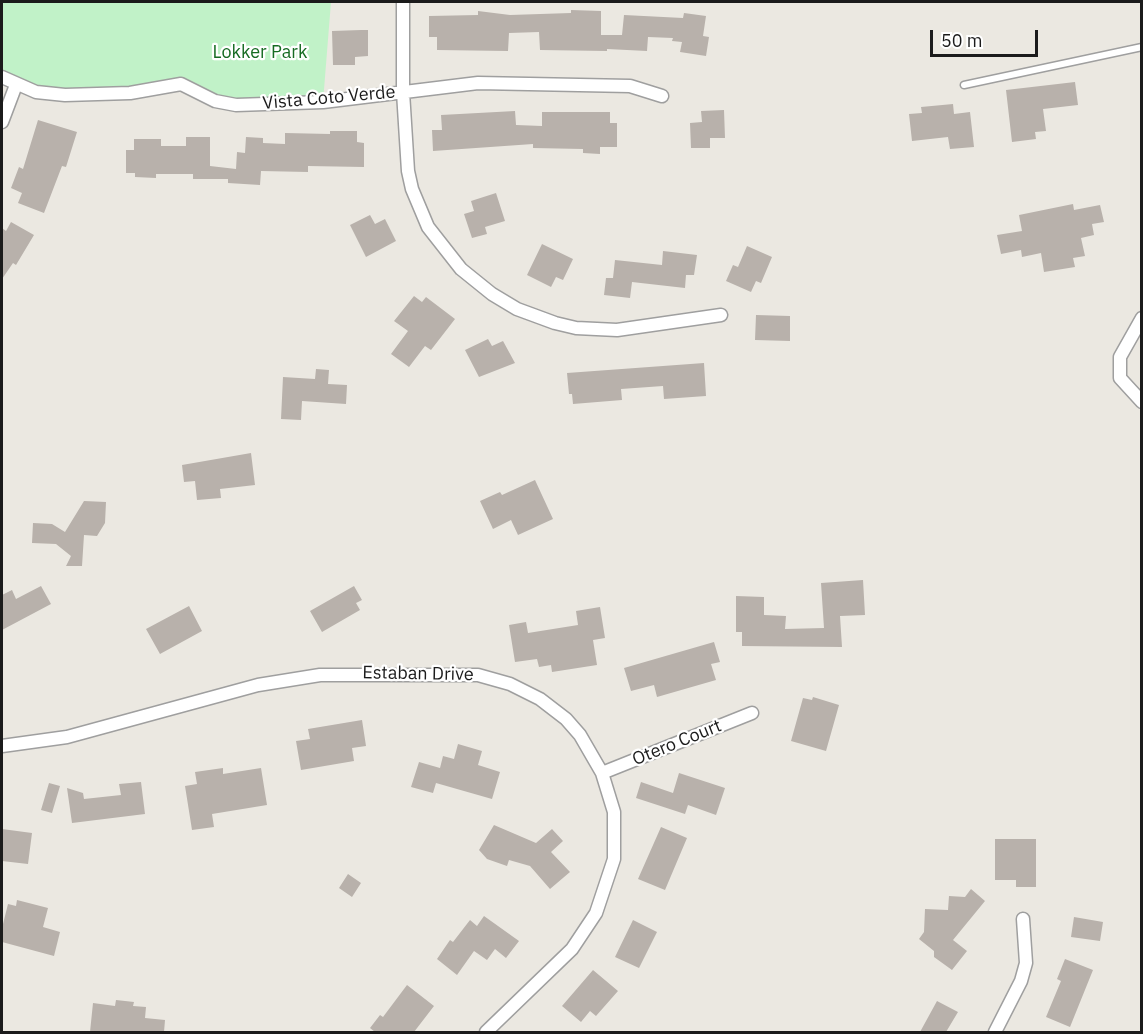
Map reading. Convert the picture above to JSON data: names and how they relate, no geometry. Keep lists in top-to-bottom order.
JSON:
{
  "streets": {
    "street": ["Vista Coto Verde", "Estaban Drive", "Otero Court"]
  },
  "crossings": [
    ["Estaban Drive", "Otero Court"]
  ],
  "parks": ["Lokker Park"],
  "scale_bar": "50 m"
}
